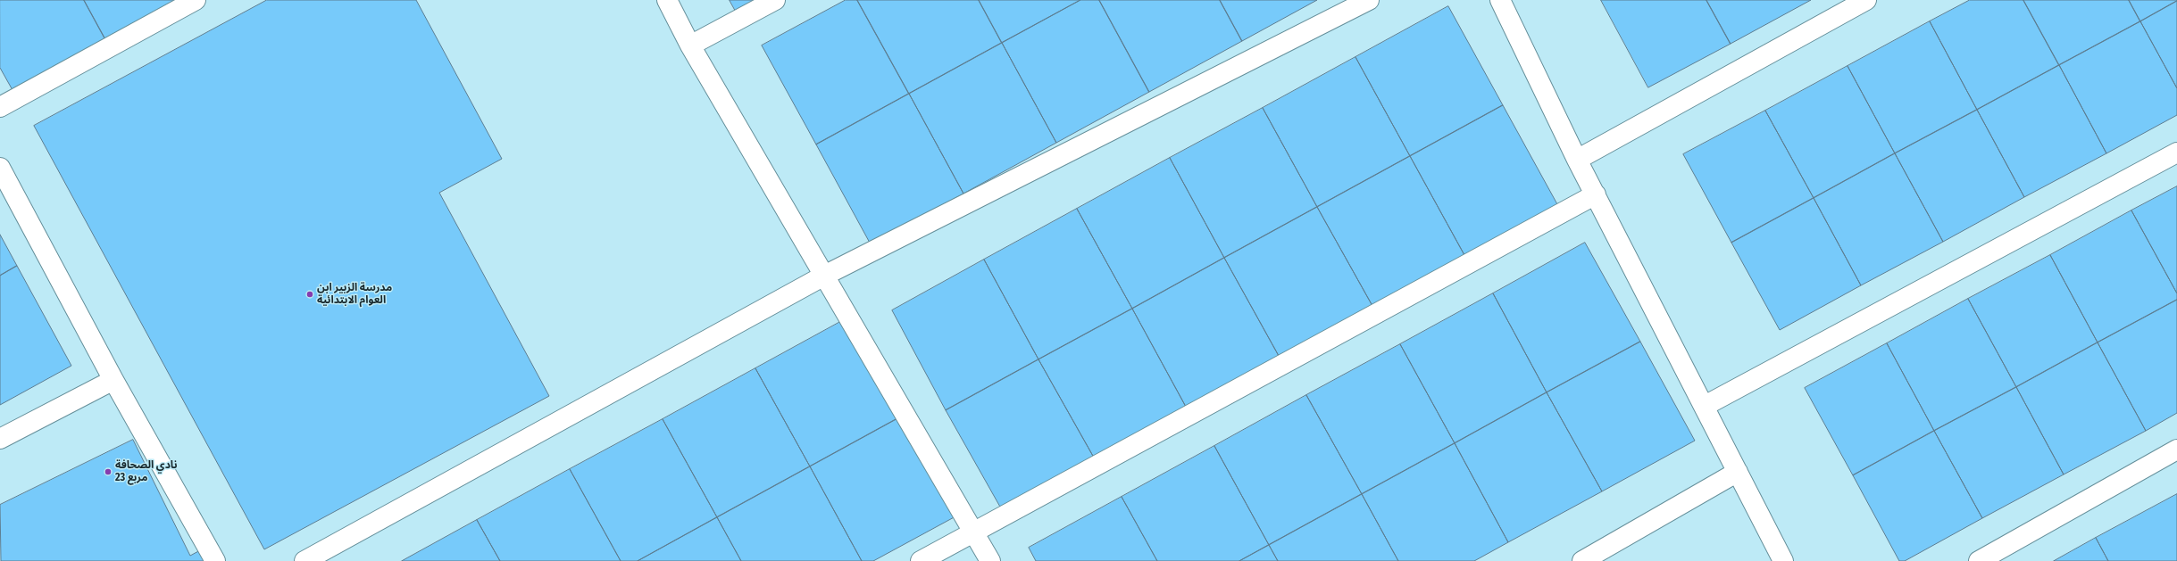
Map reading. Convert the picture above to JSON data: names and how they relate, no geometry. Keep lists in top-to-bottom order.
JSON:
{
  "places": ["مدرسة الزبير ابن العوام الابتدائية", "نادي الصحافة مربع 23"]
}
